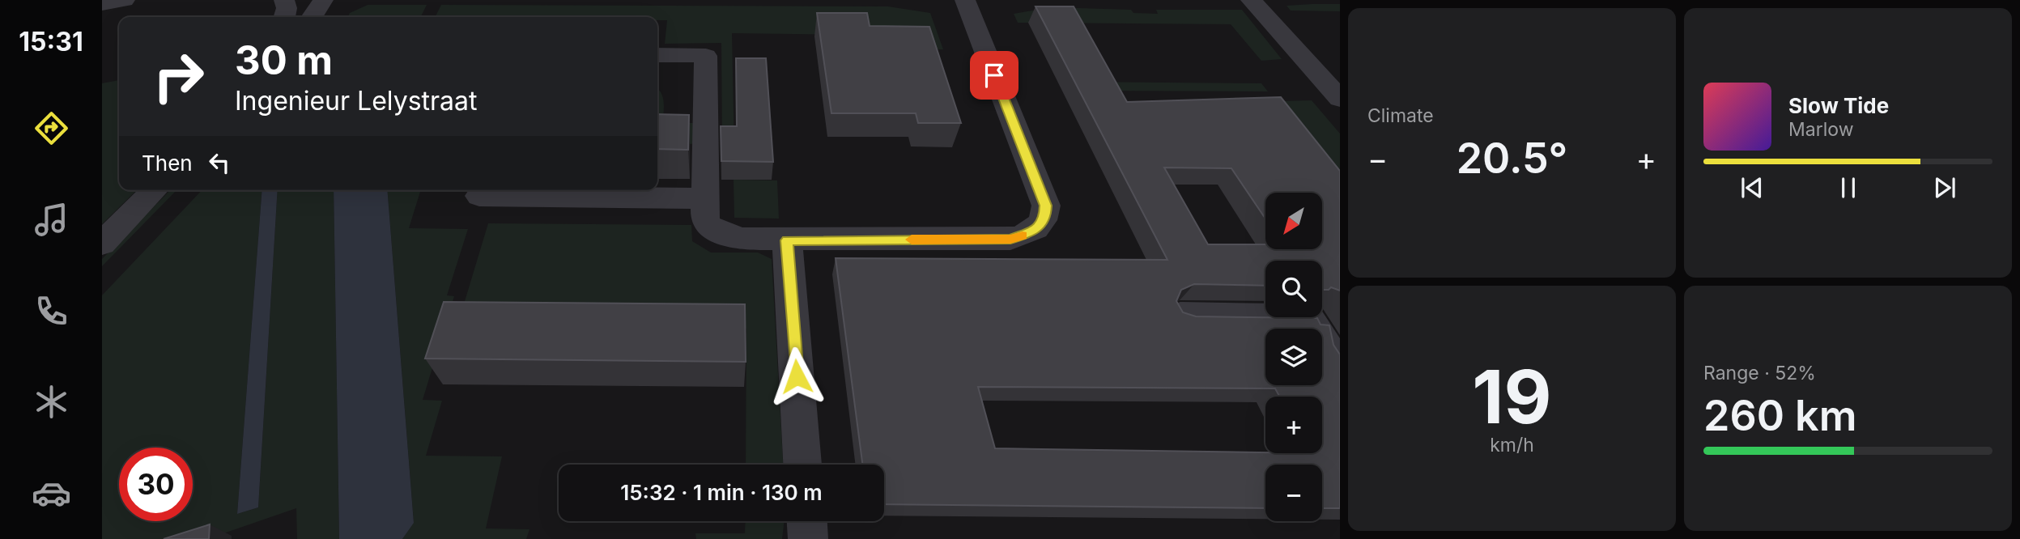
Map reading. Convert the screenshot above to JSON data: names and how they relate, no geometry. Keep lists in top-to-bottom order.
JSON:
{
  "north": "bottom left",
  "page": {
    "tabs": "15:31",
    "tile": [
      "Climate",
      ["19", "km/h"],
      ["Range · 52%", "260 km"]
    ],
    "turn": ["30 m", "Ingenieur Lelystraat"],
    "song": ["Slow Tide", "Marlow"],
    "heat": ["−", "20.5°", "+"],
    "then": "Then",
    "map_buttons": ["+", "−"],
    "limit": "30",
    "trip": "15:32 · 1 min · 130 m"
  }
}
